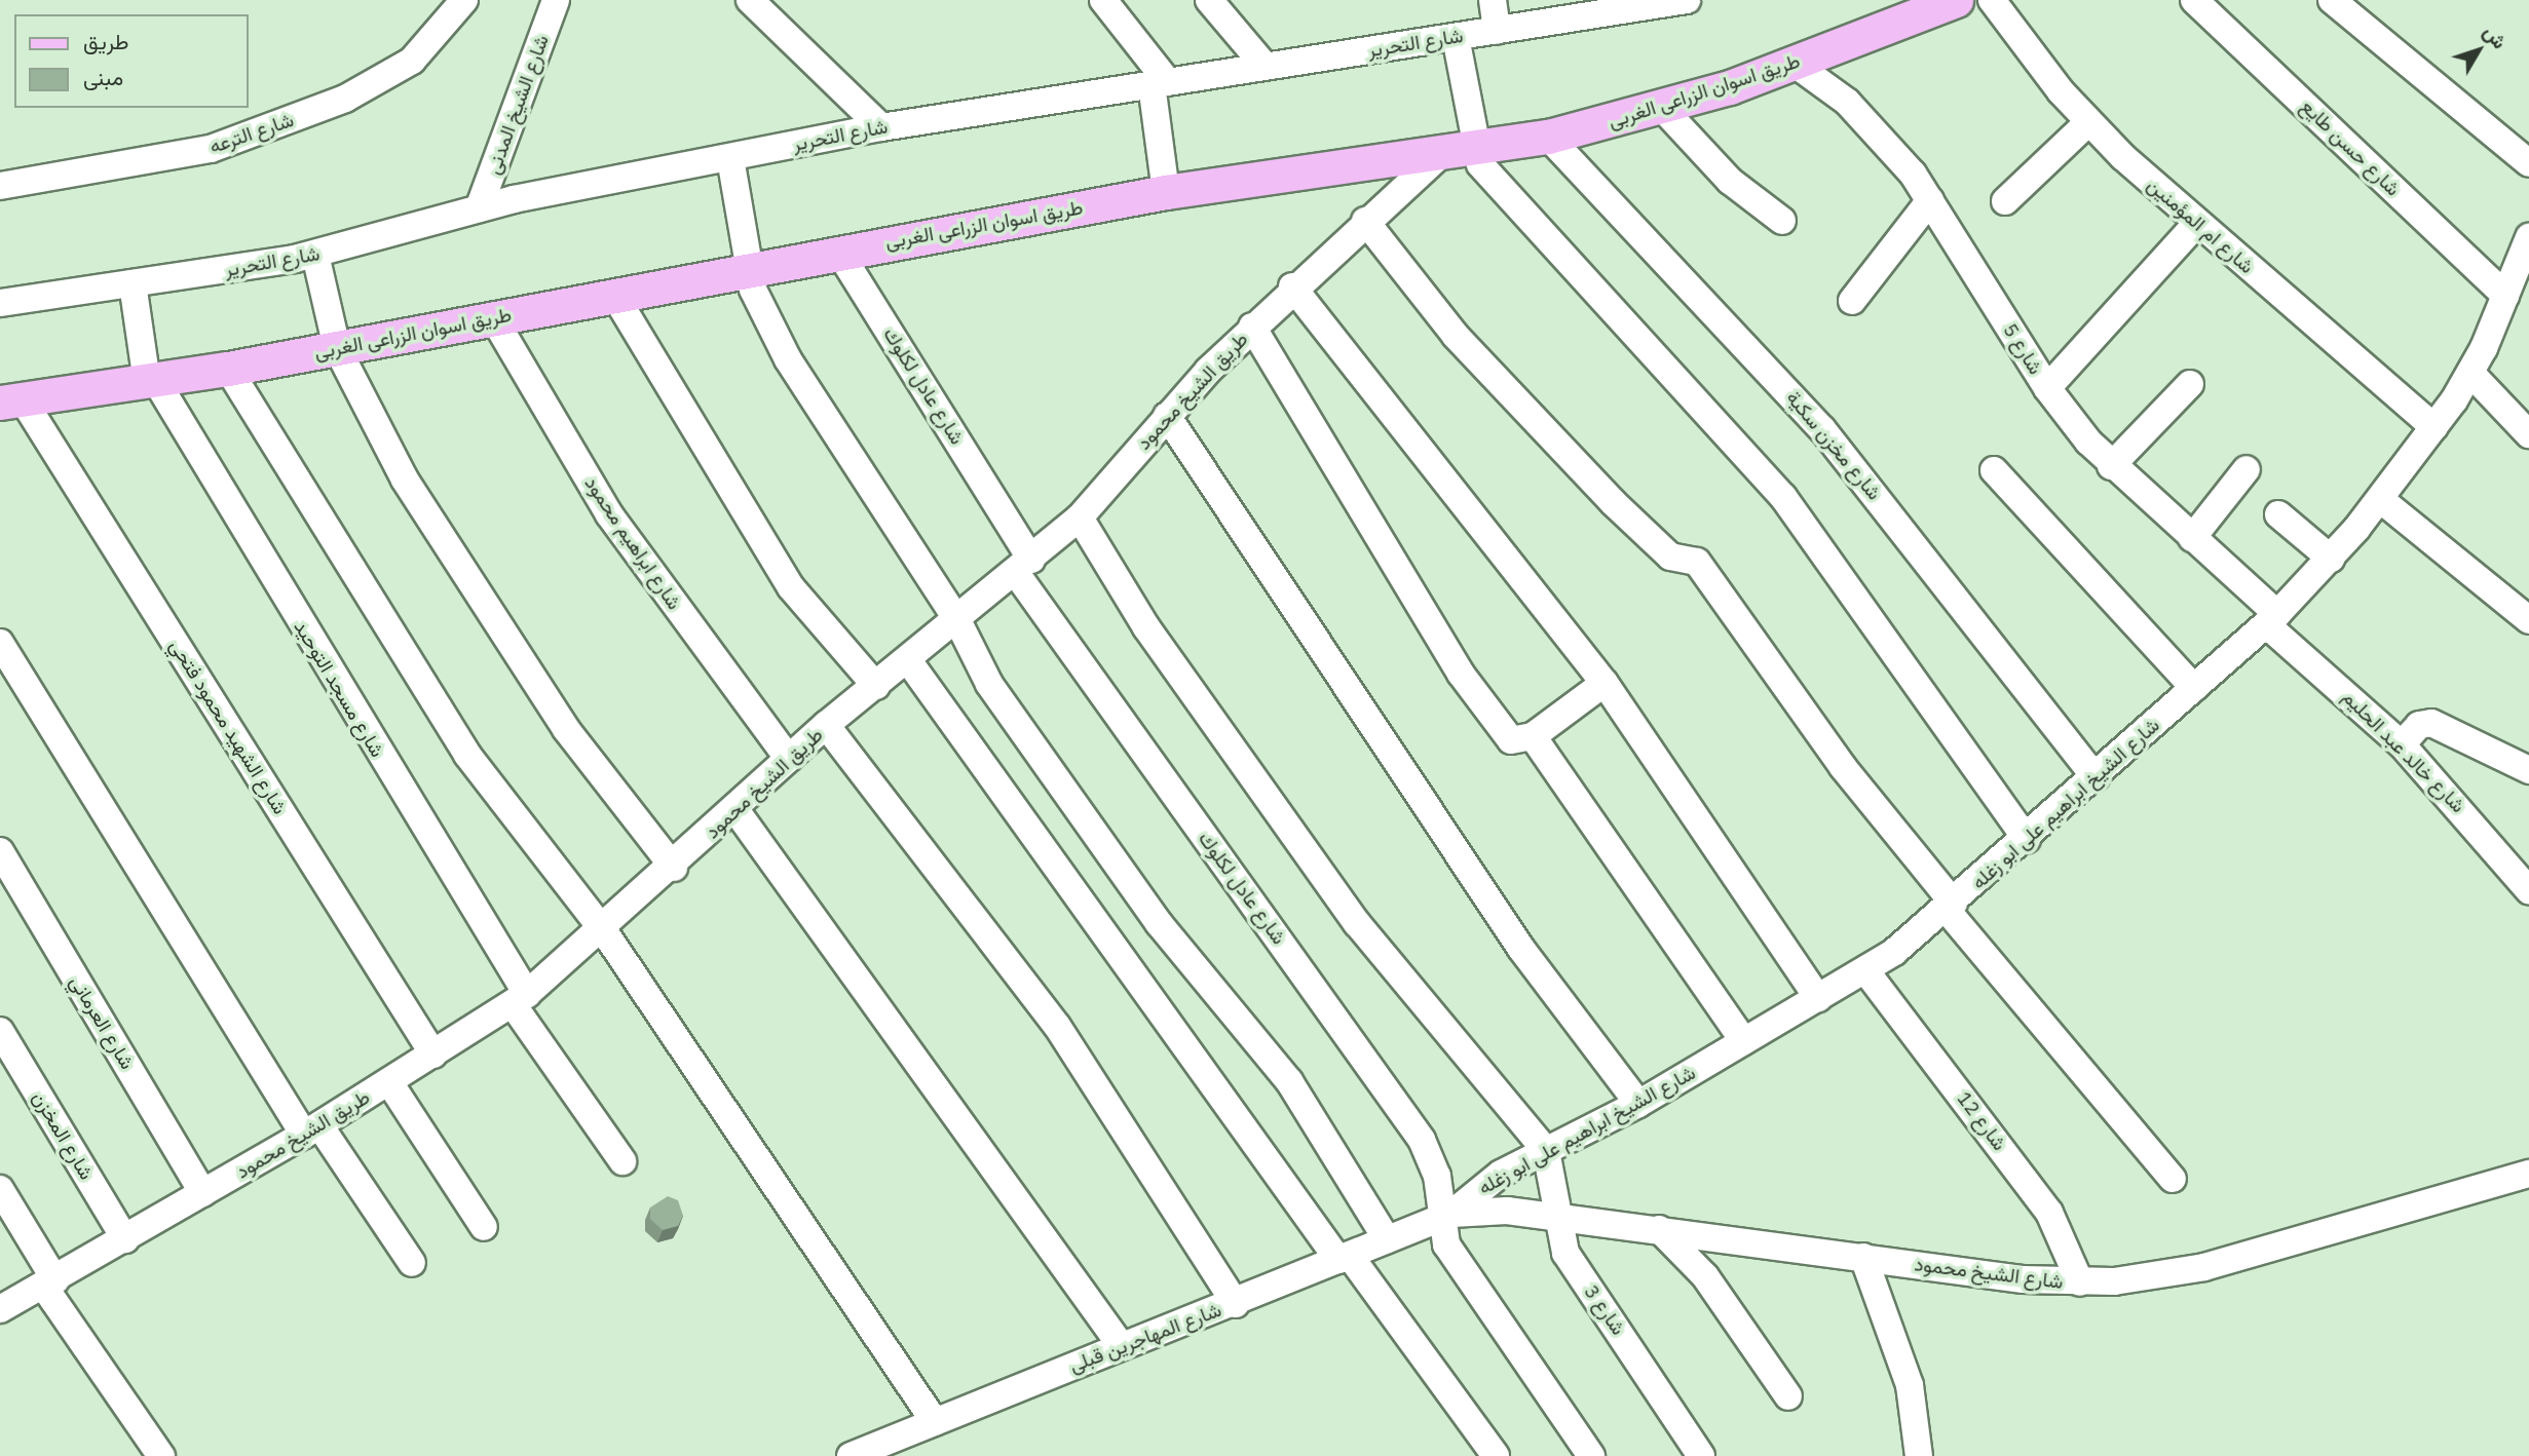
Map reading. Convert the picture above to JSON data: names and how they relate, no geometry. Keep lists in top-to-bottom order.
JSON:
{
  "streets": {
    "main road": ["طريق اسوان الزراعى الغربى"],
    "street": [
      "شارع التحرير",
      "شارع الشيخ المدنى",
      "شارع الترعه",
      "شارع حسن طايع",
      "شارع ام المؤمنين",
      "شارع 5",
      "شارع عادل لكلوك",
      "طريق الشيخ محمود",
      "شارع مخزن سكية",
      "شارع ابراهيم محمود",
      "شارع مسجد التوحيد",
      "شارع الشهيد محمود فتحي",
      "شارع خالد عبد الحليم",
      "شارع الشيخ ابراهيم على ابو زغله",
      "شارع العرماني",
      "شارع 12",
      "شارع المخزن",
      "شارع الشيخ محمود",
      "شارع 3",
      "شارع المهاجرين قبلى"
    ]
  },
  "crossings": [
    ["شارع التحرير", "شارع الشيخ المدنى"],
    ["طريق اسوان الزراعى الغربى", "شارع 5"],
    ["طريق اسوان الزراعى الغربى", "شارع عادل لكلوك"],
    ["طريق اسوان الزراعى الغربى", "طريق الشيخ محمود"],
    ["طريق اسوان الزراعى الغربى", "شارع مخزن سكية"],
    ["طريق اسوان الزراعى الغربى", "شارع ابراهيم محمود"],
    ["طريق اسوان الزراعى الغربى", "شارع مسجد التوحيد"],
    ["طريق اسوان الزراعى الغربى", "شارع الشهيد محمود فتحي"],
    ["شارع حسن طايع", "شارع الشيخ ابراهيم على ابو زغله"],
    ["شارع ام المؤمنين", "شارع الشيخ ابراهيم على ابو زغله"],
    ["شارع 5", "شارع خالد عبد الحليم"],
    ["شارع 5", "شارع الشيخ ابراهيم على ابو زغله"],
    ["شارع عادل لكلوك", "طريق الشيخ محمود"],
    ["شارع عادل لكلوك", "شارع الشيخ ابراهيم على ابو زغله"],
    ["شارع عادل لكلوك", "شارع الشيخ محمود"],
    ["شارع عادل لكلوك", "شارع المهاجرين قبلى"],
    ["طريق الشيخ محمود", "شارع ابراهيم محمود"],
    ["طريق الشيخ محمود", "شارع مسجد التوحيد"],
    ["طريق الشيخ محمود", "شارع الشهيد محمود فتحي"],
    ["طريق الشيخ محمود", "شارع العرماني"],
    ["طريق الشيخ محمود", "شارع المخزن"],
    ["شارع مخزن سكية", "شارع الشيخ ابراهيم على ابو زغله"],
    ["شارع خالد عبد الحليم", "شارع الشيخ ابراهيم على ابو زغله"],
    ["شارع الشيخ ابراهيم على ابو زغله", "شارع 12"],
    ["شارع الشيخ ابراهيم على ابو زغله", "شارع الشيخ محمود"],
    ["شارع الشيخ ابراهيم على ابو زغله", "شارع 3"],
    ["شارع الشيخ ابراهيم على ابو زغله", "شارع المهاجرين قبلى"],
    ["شارع 12", "شارع الشيخ محمود"],
    ["شارع الشيخ محمود", "شارع 3"],
    ["شارع الشيخ محمود", "شارع المهاجرين قبلى"]
  ],
  "legend": ["طريق", "مبنى"],
  "north": "top right"
}
